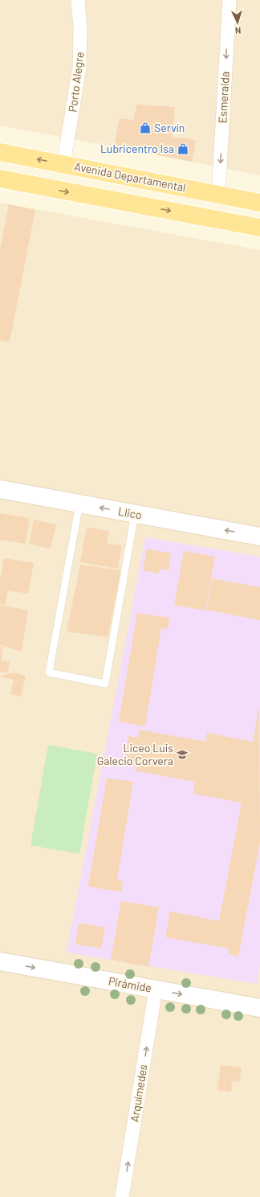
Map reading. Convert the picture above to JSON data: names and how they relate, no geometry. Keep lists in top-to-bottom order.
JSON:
{
  "streets": {
    "main road": ["Avenida Departamental"],
    "street": [
      "Porto Alegre",
      "Esmeralda",
      "Llico",
      "Pirámide",
      "Arquímedes"
    ]
  },
  "crossings": [
    ["Porto Alegre", "Avenida Departamental"],
    ["Esmeralda", "Avenida Departamental"],
    ["Pirámide", "Arquímedes"]
  ],
  "one_way": [
    "Esmeralda",
    "Llico",
    "Pirámide",
    "Arquímedes"
  ],
  "places": {
    "shop": ["Servín", "Lubricentro Isa"],
    "school or university": ["Liceo Luis Galecio Corvera"]
  },
  "north": "bottom"
}
